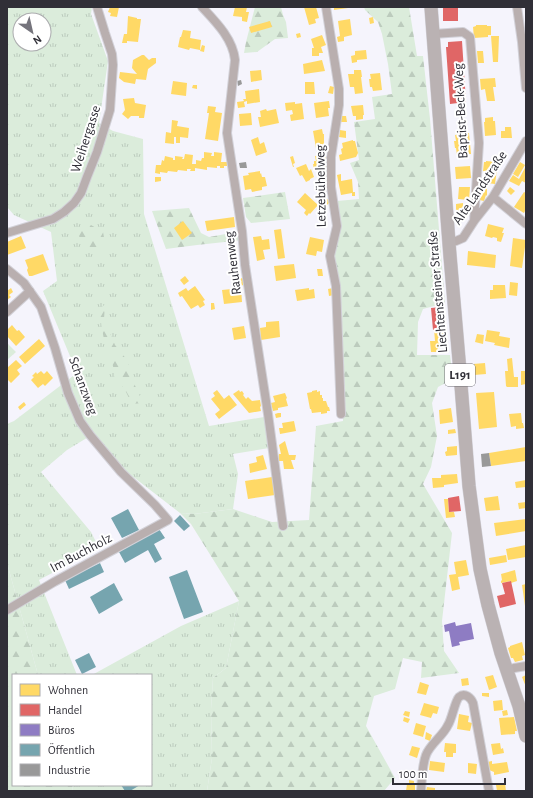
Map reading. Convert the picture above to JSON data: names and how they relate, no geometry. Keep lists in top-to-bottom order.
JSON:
{
  "streets": {
    "main road": ["Liechtensteiner Straße", "L191"],
    "street": [
      "Baptist-Beck-Weg",
      "Weihergasse",
      "Letzebühelweg",
      "Alte Landstraße",
      "Rauhenweg",
      "Schanzweg",
      "Im Buchholz"
    ]
  },
  "crossings": [
    ["Baptist-Beck-Weg", "Alte Landstraße"],
    ["Baptist-Beck-Weg", "Liechtensteiner Straße"],
    ["Alte Landstraße", "Liechtensteiner Straße"],
    ["Schanzweg", "Im Buchholz"]
  ],
  "legend": [
    "Wohnen",
    "Handel",
    "Büros",
    "Öffentlich",
    "Industrie"
  ],
  "scale_bar": "100 m",
  "north": "bottom right"
}
